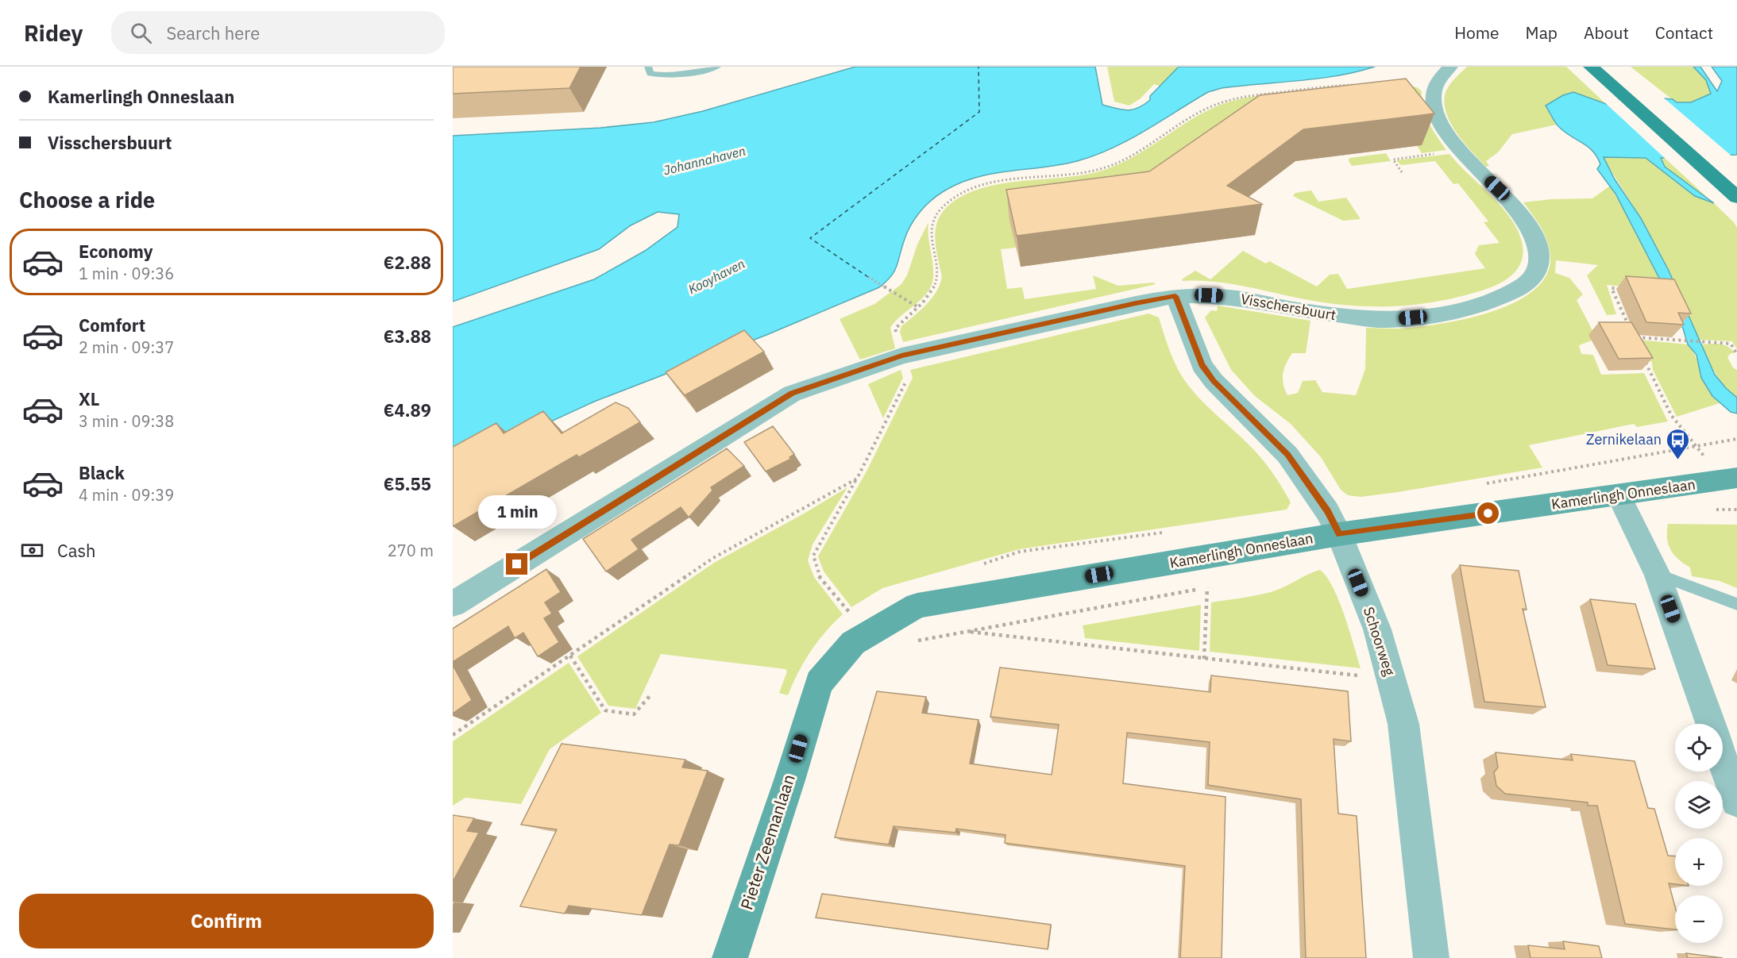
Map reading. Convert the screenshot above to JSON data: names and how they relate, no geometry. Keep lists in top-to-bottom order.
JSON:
{
  "streets": {
    "street": [
      "Visschersbuurt",
      "Kamerlingh Onneslaan",
      "Schoorweg",
      "Pieter Zeemanlaan"
    ]
  },
  "crossings": [
    ["Visschersbuurt", "Schoorweg"],
    ["Kamerlingh Onneslaan", "Schoorweg"],
    ["Kamerlingh Onneslaan", "Pieter Zeemanlaan"]
  ],
  "water": ["Johannahaven", "Kooyhaven"],
  "places": {
    "bus stop": ["Zernikelaan"]
  },
  "page": {
    "header": "Ridey",
    "search": "Search here",
    "nav": [
      "Home",
      "Map",
      "About",
      "Contact"
    ],
    "banner": ["Kamerlingh Onneslaan", "Visschersbuurt"],
    "heading": "Choose a ride",
    "list": [
      {
        "name": "Economy",
        "note": "1 min · 09:36",
        "value": "€2.88"
      },
      {
        "name": "Comfort",
        "note": "2 min · 09:37",
        "value": "€3.88"
      },
      {
        "name": "XL",
        "note": "3 min · 09:38",
        "value": "€4.89"
      },
      {
        "name": "Black",
        "note": "4 min · 09:39",
        "value": "€5.55"
      }
    ],
    "bubble": "1 min",
    "pay": ["Cash", "270 m"],
    "map_buttons": ["+", "−"],
    "buttons": "Confirm"
  }
}
